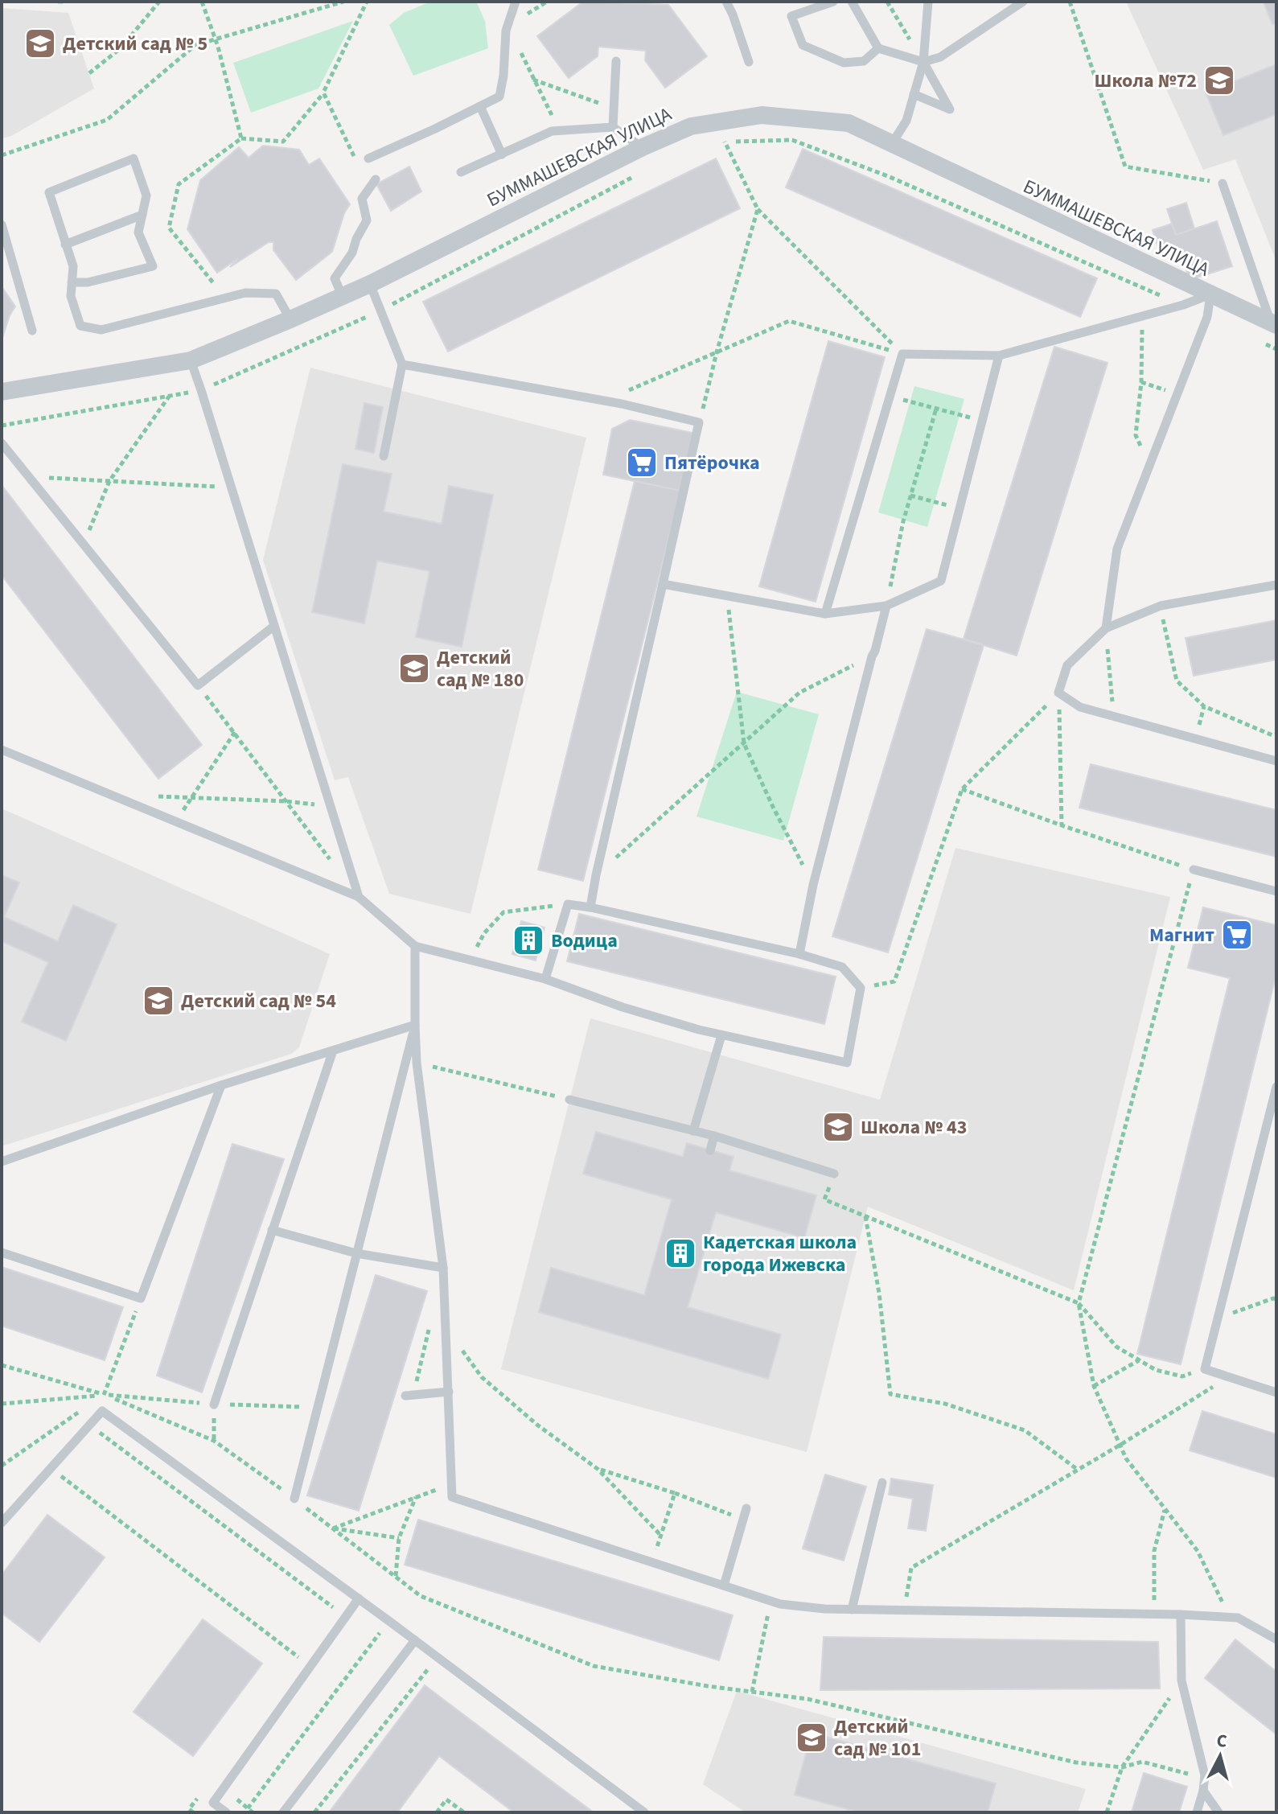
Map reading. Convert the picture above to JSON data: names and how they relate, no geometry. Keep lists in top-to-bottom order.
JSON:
{
  "streets": {
    "street": ["БУММАШЕВСКАЯ УЛИЦА"]
  },
  "places": {
    "school or university": [
      "Детский сад № 5",
      "Школа №72",
      "Детский сад № 180",
      "Детский сад № 54",
      "Школа № 43",
      "Детский сад № 101"
    ],
    "supermarket": ["Пятёрочка", "Магнит"],
    "building": ["Водица", "Кадетская школа города Ижевска"]
  },
  "north": "top"
}
